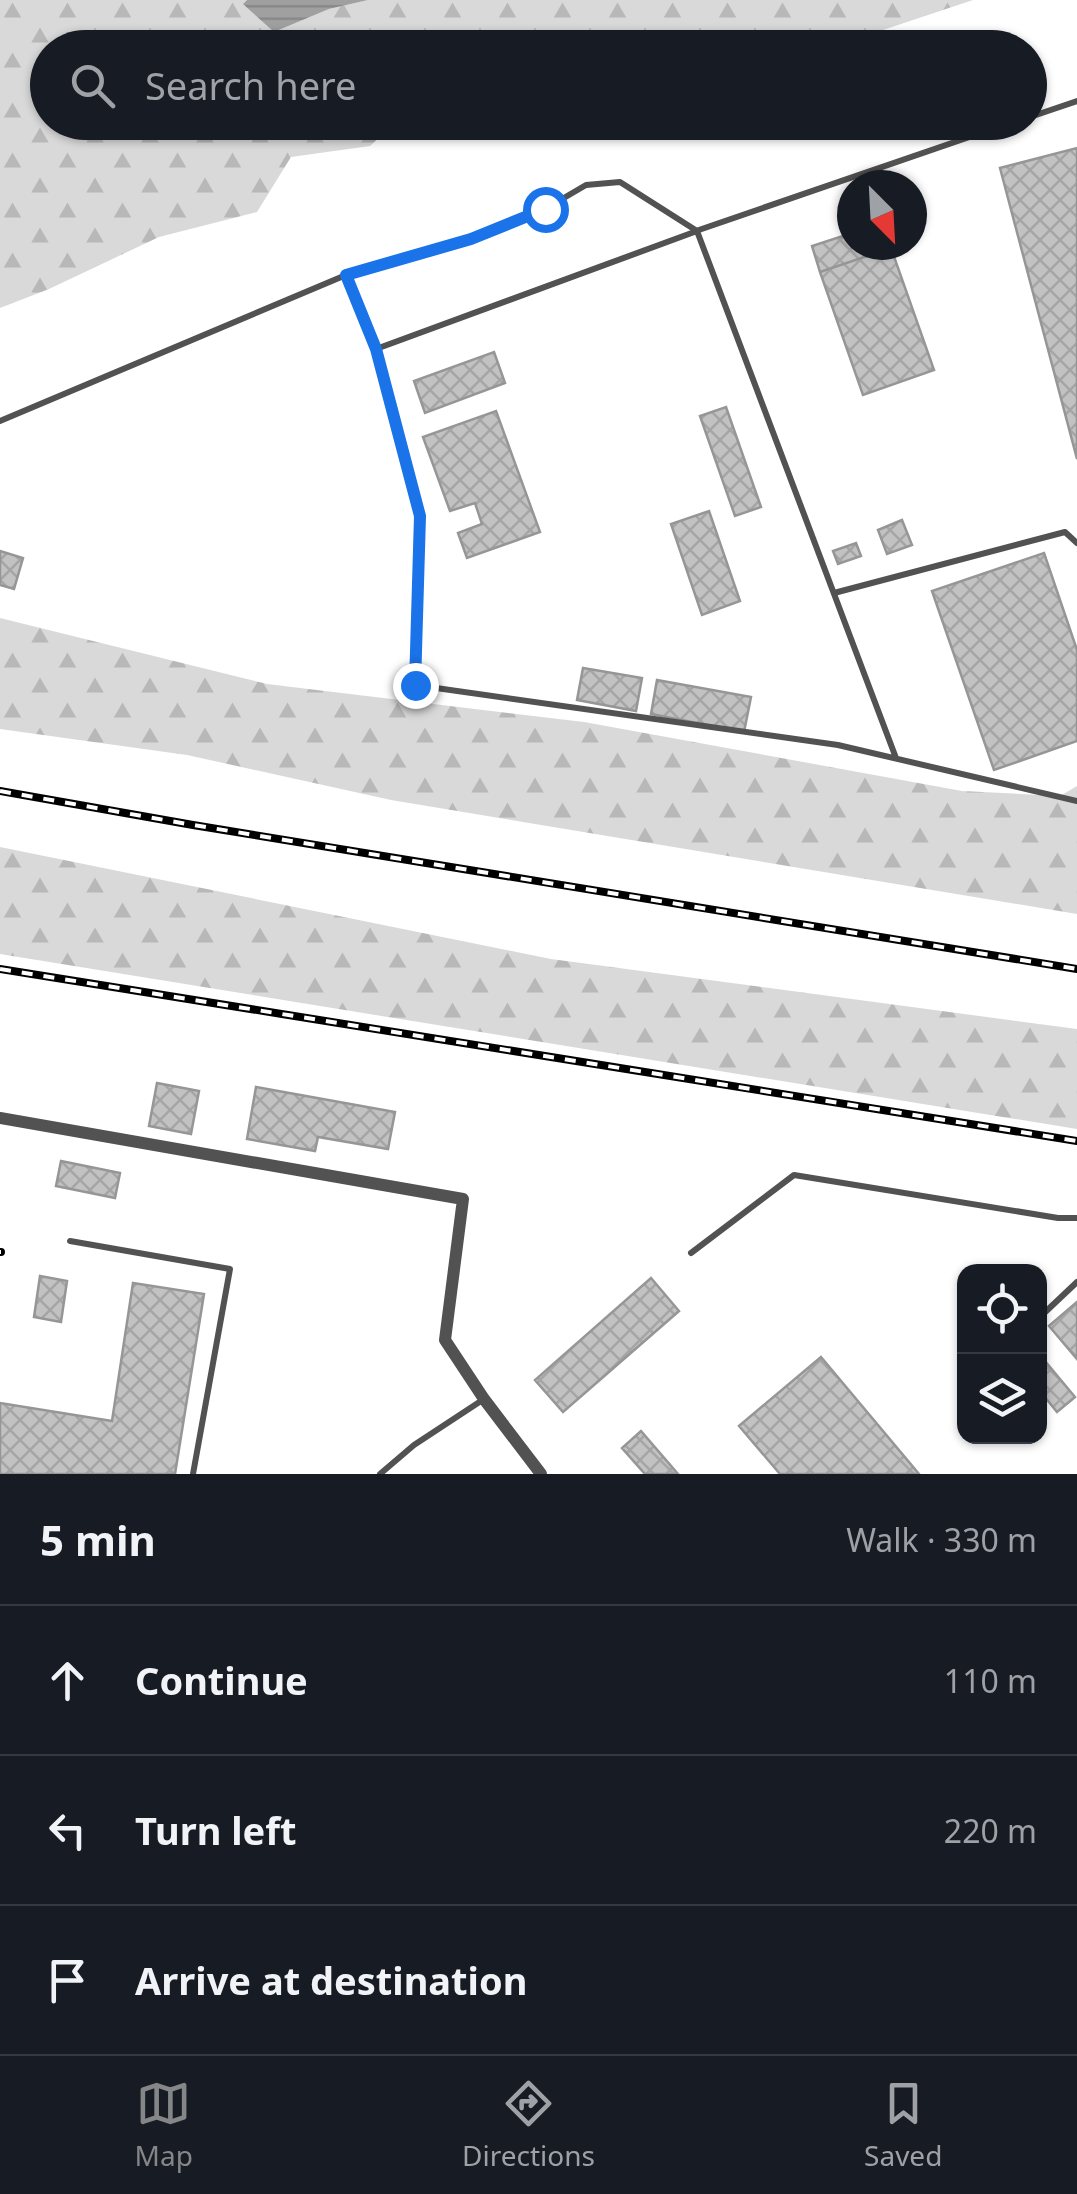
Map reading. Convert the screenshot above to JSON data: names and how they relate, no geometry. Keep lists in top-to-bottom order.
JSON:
{
  "north": "bottom right",
  "page": {
    "search": "Search here",
    "heading": ["5 min", "Walk · 330 m"],
    "list": [
      ["Continue", "110 m"],
      ["Turn left", "220 m"],
      "Arrive at destination"
    ],
    "nav": ["Map", "Directions", "Saved"]
  }
}
